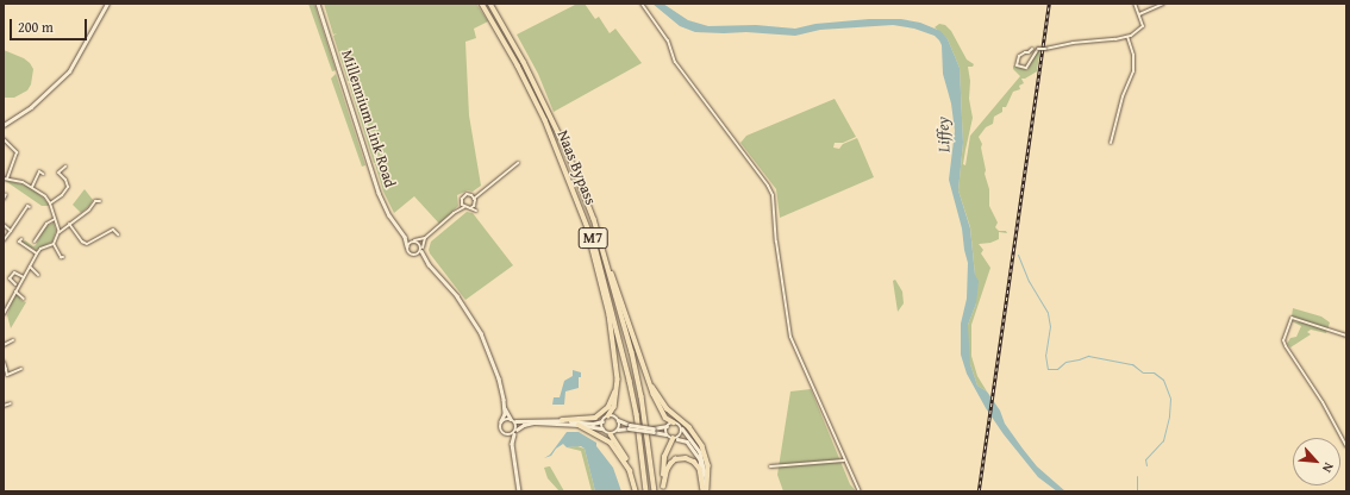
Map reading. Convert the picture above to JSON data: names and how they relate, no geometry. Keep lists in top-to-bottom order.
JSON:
{
  "streets": {
    "highway": ["Naas Bypass", "M7"],
    "main road": ["Millennium Link Road"]
  },
  "crossings": [
    ["Naas Bypass", "M7"]
  ],
  "water": ["Liffey"],
  "scale_bar": "200 m",
  "north": "bottom right"
}
